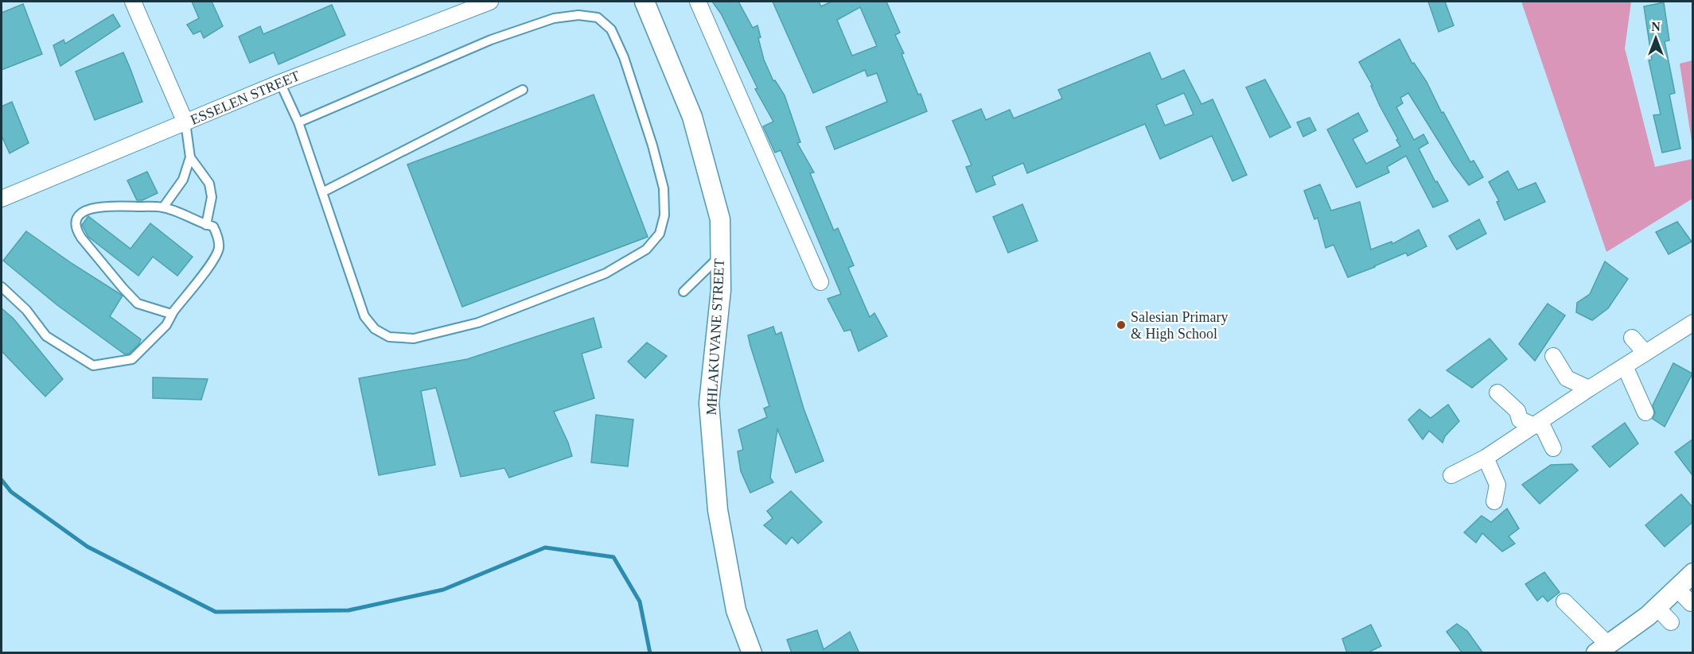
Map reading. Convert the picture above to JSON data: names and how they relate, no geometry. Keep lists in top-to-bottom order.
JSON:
{
  "streets": {
    "street": ["ESSELEN STREET", "MHLAKUVANE STREET"]
  },
  "places": ["Salesian Primary & High School"],
  "north": "top"
}
